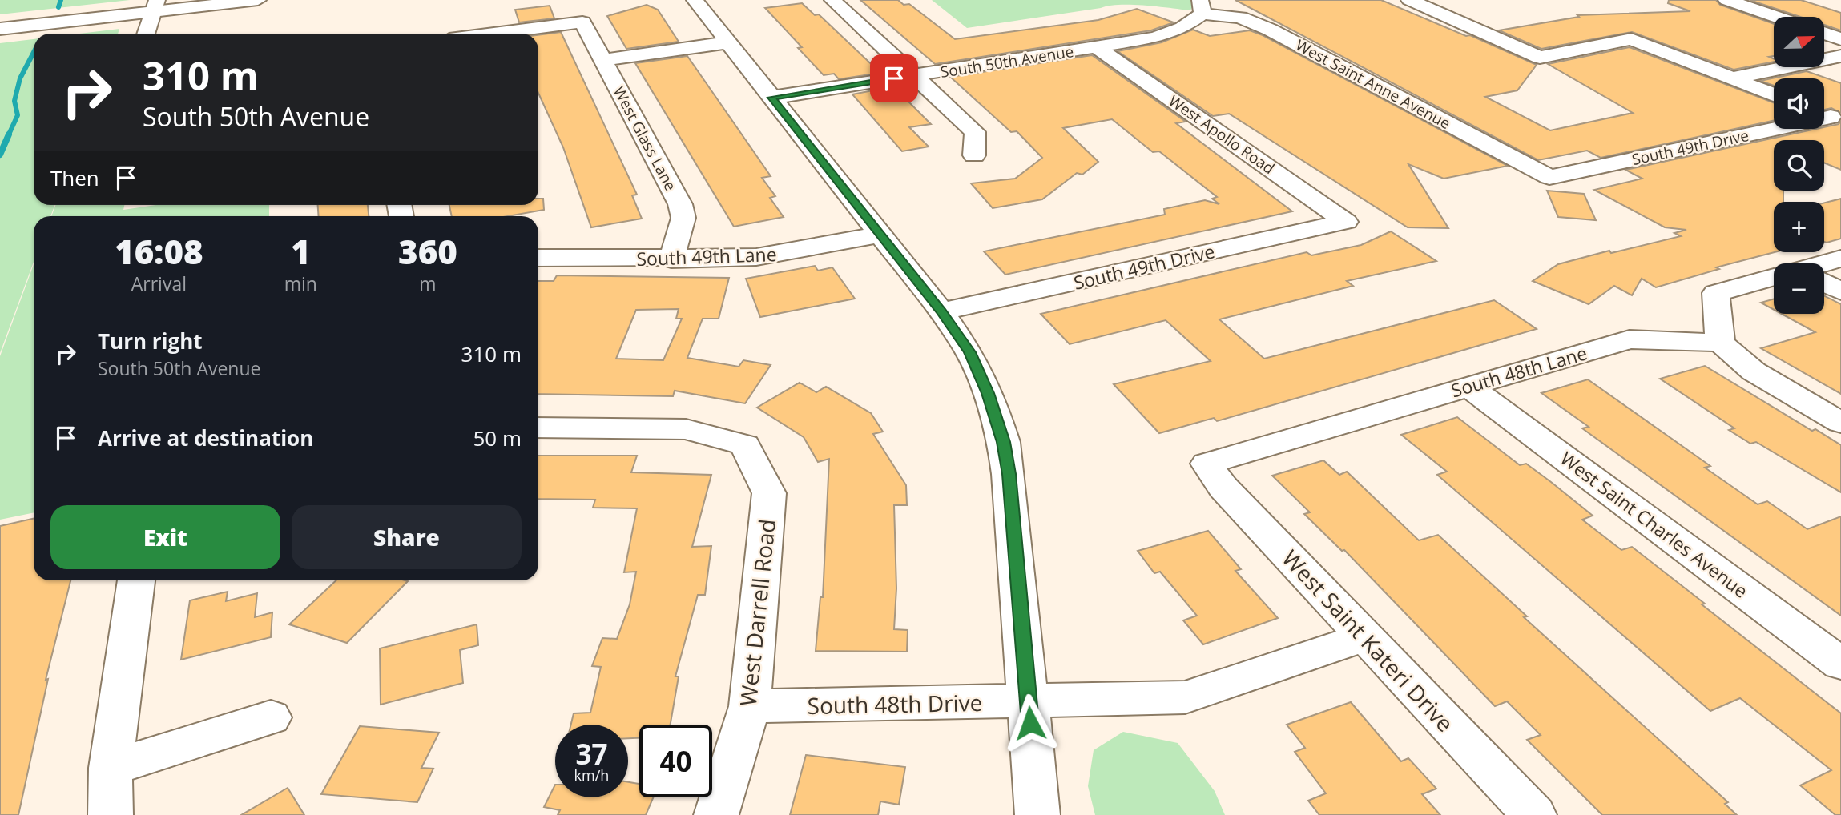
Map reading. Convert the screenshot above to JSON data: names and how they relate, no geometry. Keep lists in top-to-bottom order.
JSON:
{
  "streets": {
    "street": [
      "South 50th Avenue",
      "West Saint Anne Avenue",
      "West Apollo Road",
      "West Glass Lane",
      "South 49th Drive",
      "South 49th Lane",
      "South 48th Lane",
      "West Saint Charles Avenue",
      "West Darrell Road",
      "West Saint Kateri Drive",
      "South 48th Drive"
    ]
  },
  "crossings": [
    ["South 50th Avenue", "West Saint Anne Avenue"],
    ["South 50th Avenue", "West Apollo Road"],
    ["West Saint Anne Avenue", "South 49th Drive"],
    ["West Apollo Road", "South 49th Drive"],
    ["West Glass Lane", "South 49th Lane"],
    ["South 48th Lane", "West Saint Charles Avenue"],
    ["South 48th Lane", "West Saint Kateri Drive"],
    ["West Darrell Road", "South 48th Drive"],
    ["West Saint Kateri Drive", "South 48th Drive"]
  ],
  "north": "right",
  "page": {
    "map_buttons": ["+", "−"],
    "turn": ["310 m", "South 50th Avenue"],
    "then": "Then",
    "eta": [
      "16:08",
      "Arrival",
      "1",
      "min",
      "360",
      "m"
    ],
    "list": [
      {
        "name": "Turn right",
        "note": "South 50th Avenue",
        "value": "310 m"
      },
      {
        "name": "Arrive at destination",
        "value": "50 m"
      }
    ],
    "buttons": ["Exit", "Share"],
    "speed": "37 km/h",
    "limit": "40"
  }
}
